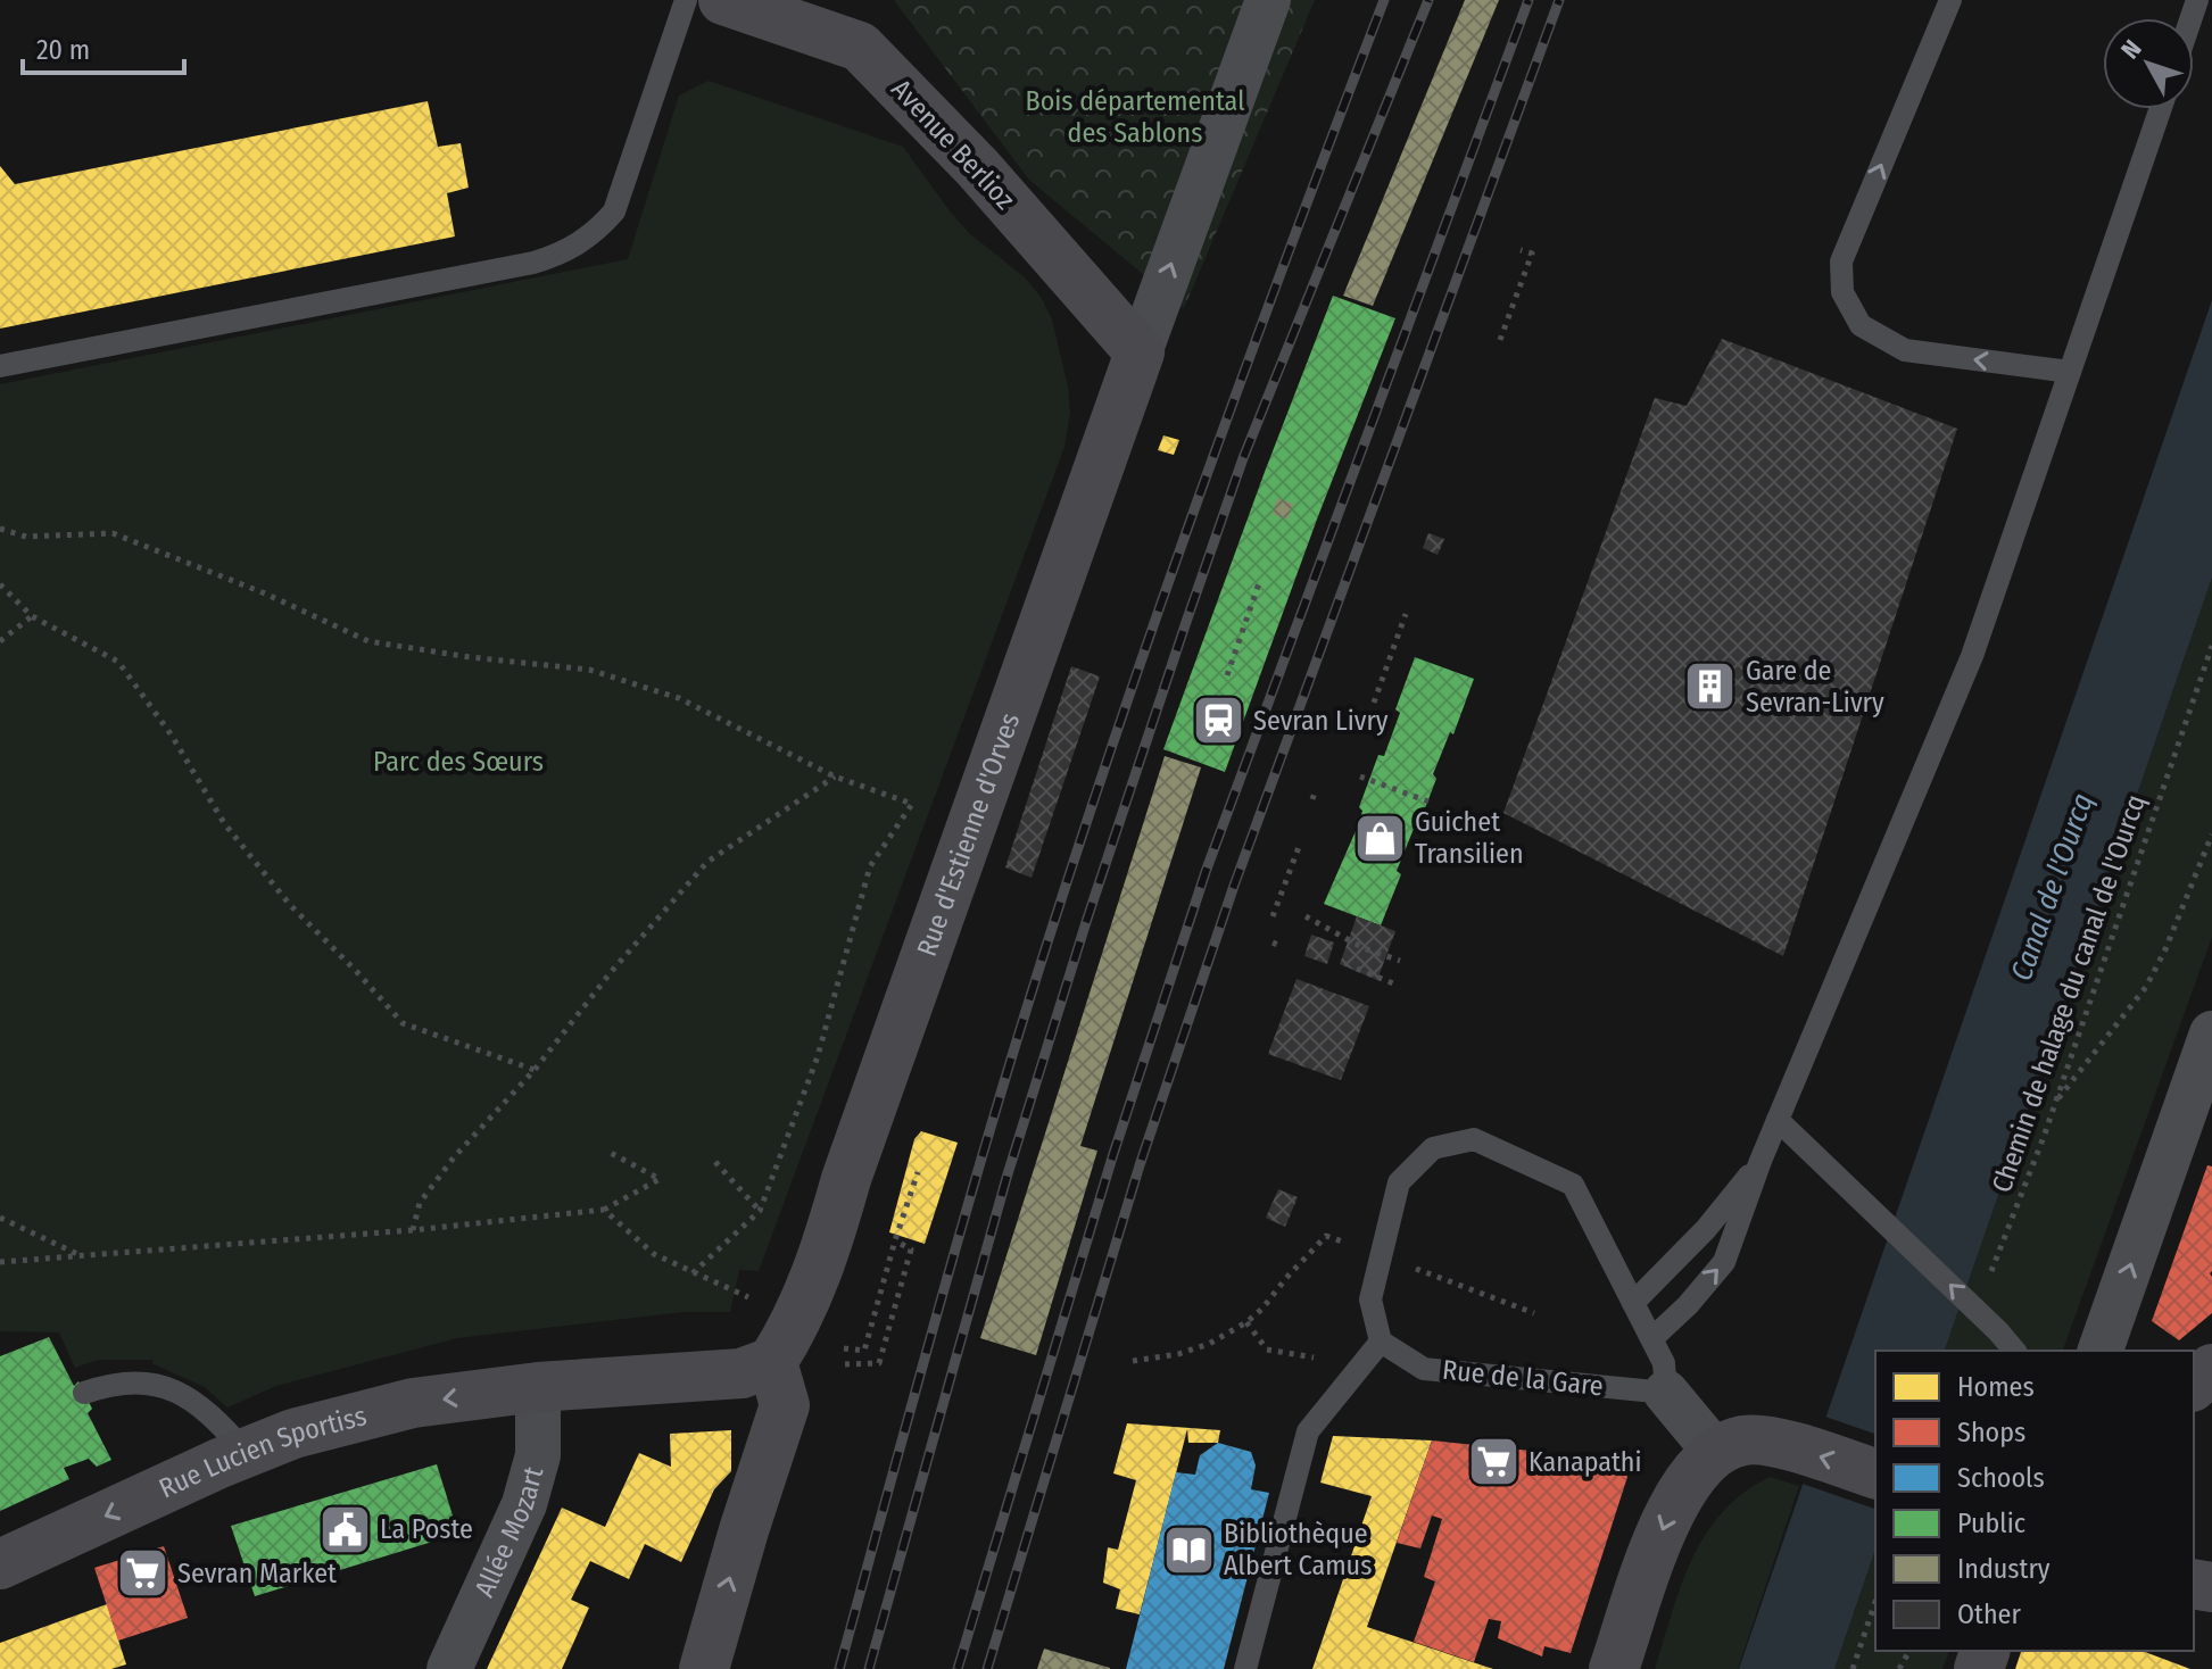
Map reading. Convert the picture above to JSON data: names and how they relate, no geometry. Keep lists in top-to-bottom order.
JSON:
{
  "streets": {
    "street": [
      "Avenue Berlioz",
      "Rue d'Estienne d'Orves",
      "Rue Lucien Sportiss",
      "Allée Mozart"
    ],
    "lane": ["Rue de la Gare"],
    "path": ["Chemin de halage du canal de l'Ourcq"]
  },
  "crossings": [
    ["Avenue Berlioz", "Rue d'Estienne d'Orves"],
    ["Rue d'Estienne d'Orves", "Rue Lucien Sportiss"],
    ["Rue Lucien Sportiss", "Allée Mozart"]
  ],
  "one_way": ["Rue Lucien Sportiss"],
  "water": ["Canal de l'Ourcq"],
  "parks": ["Bois départemental des Sablons", "Parc des Sœurs"],
  "places": {
    "building": ["Gare de Sevran-Livry"],
    "station": ["Sevran Livry"],
    "shop": ["Guichet Transilien"],
    "supermarket": ["Kanapathi", "Sevran Market"],
    "public building": ["La Poste"],
    "library": ["Bibliothèque Albert Camus"]
  },
  "legend": [
    "Homes",
    "Shops",
    "Schools",
    "Public",
    "Industry",
    "Other"
  ],
  "scale_bar": "20 m",
  "north": "top left"
}
